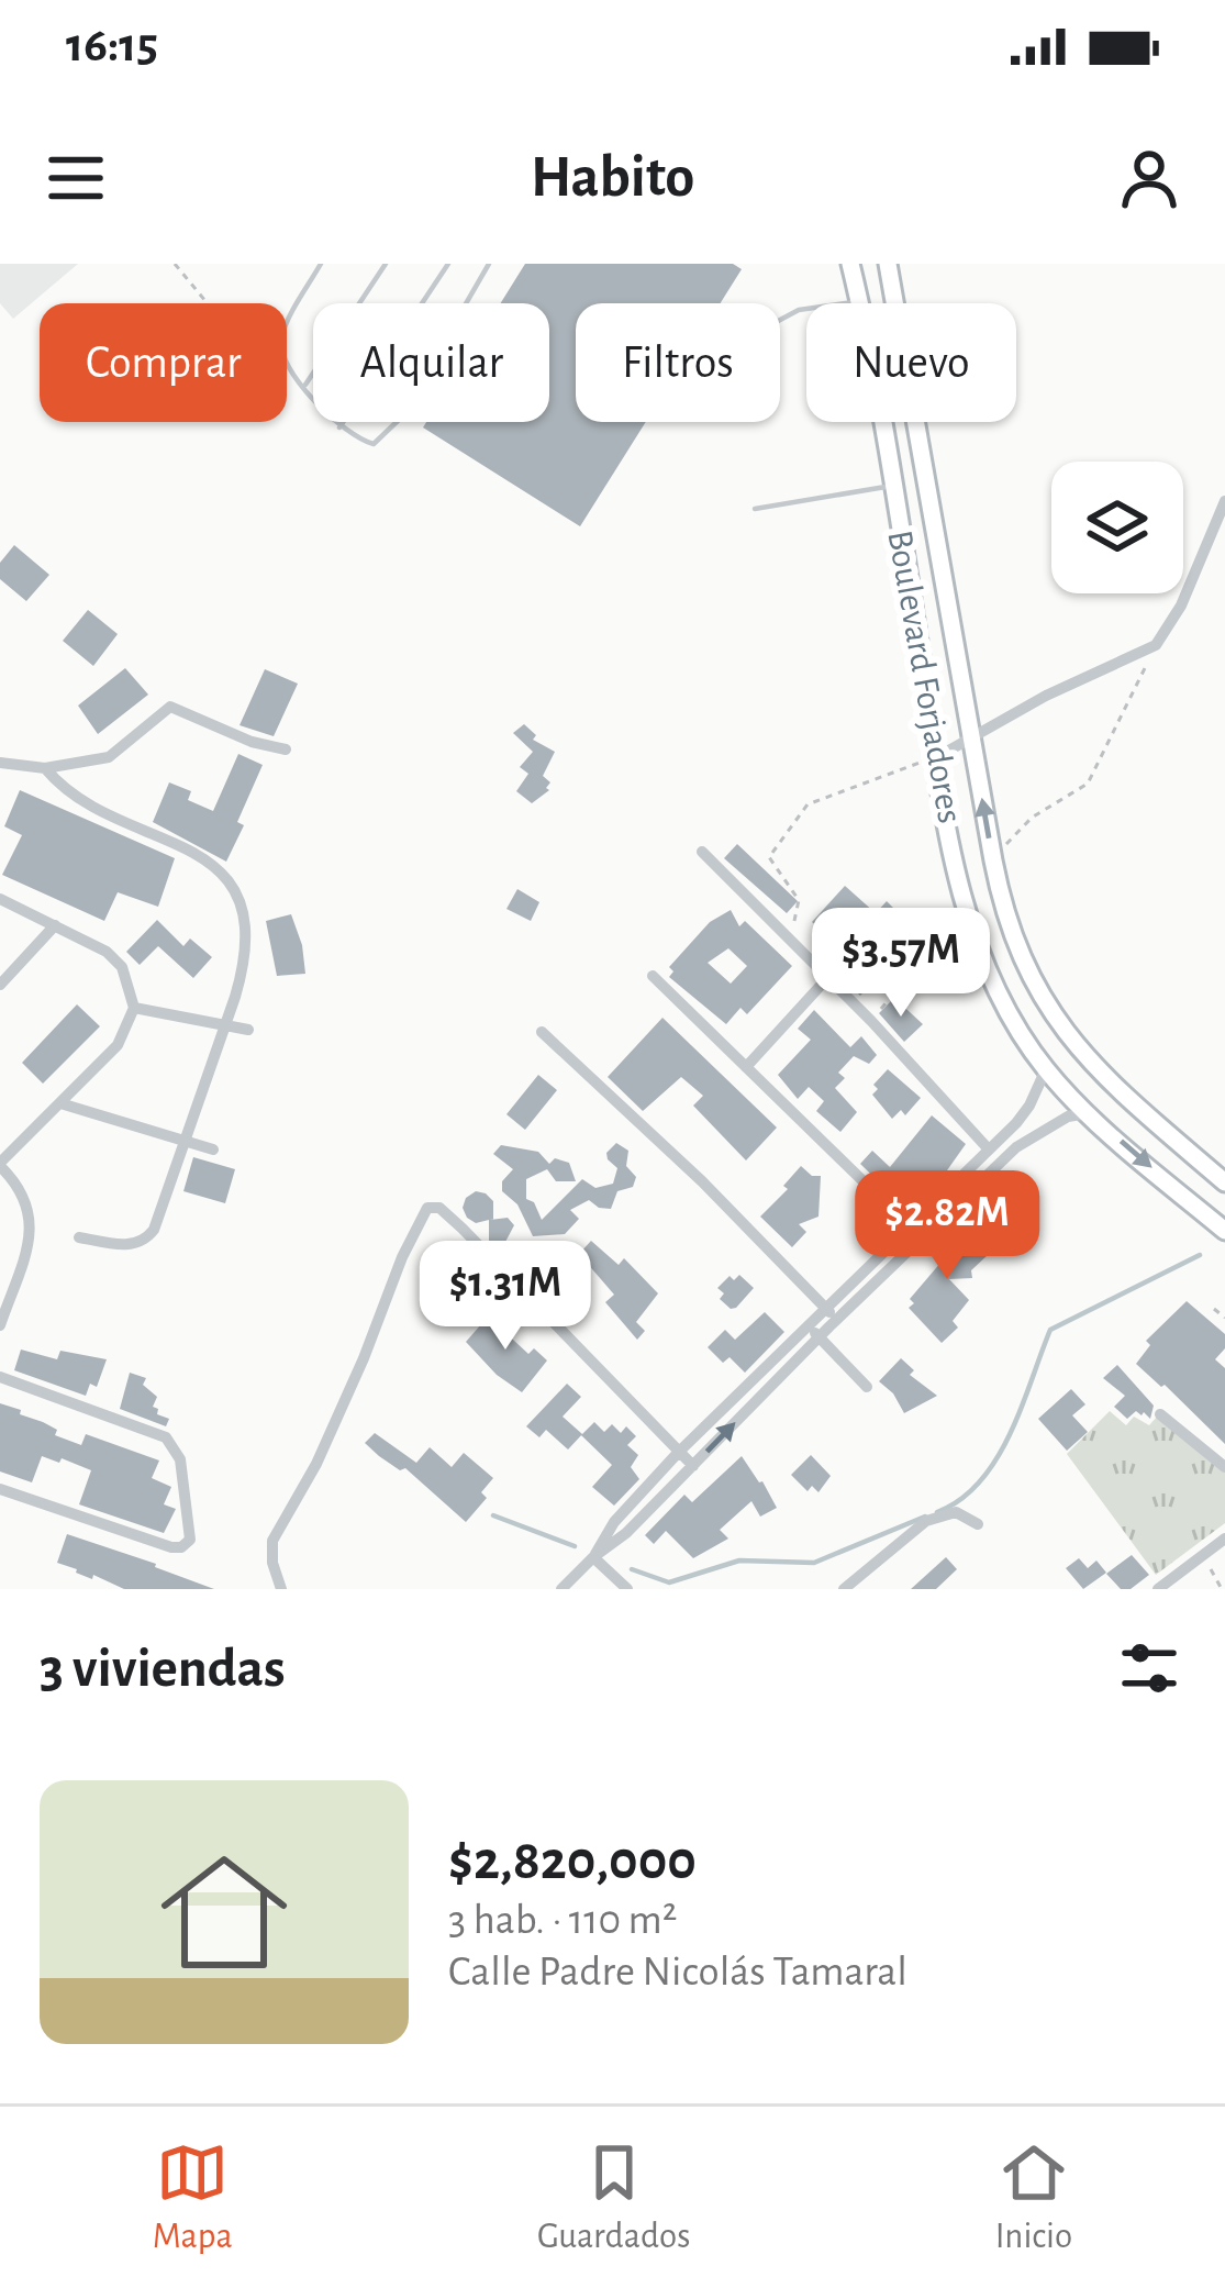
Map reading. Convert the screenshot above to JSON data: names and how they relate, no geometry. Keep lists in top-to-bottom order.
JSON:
{
  "streets": {
    "main road": ["Boulevard Forjadores"]
  },
  "page": {
    "status": "16:15",
    "header": "Habito",
    "chip": [
      "Comprar",
      "Alquilar",
      "Filtros",
      "Nuevo"
    ],
    "price": ["$3.57M", "$2.82M", "$1.31M"],
    "heading": "3 viviendas",
    "list": [
      {
        "name": "$2,820,000",
        "note": "3 hab. · 110 m² · Calle Padre Nicolás Tamaral"
      }
    ],
    "tabs": ["Mapa", "Guardados", "Inicio"]
  }
}
